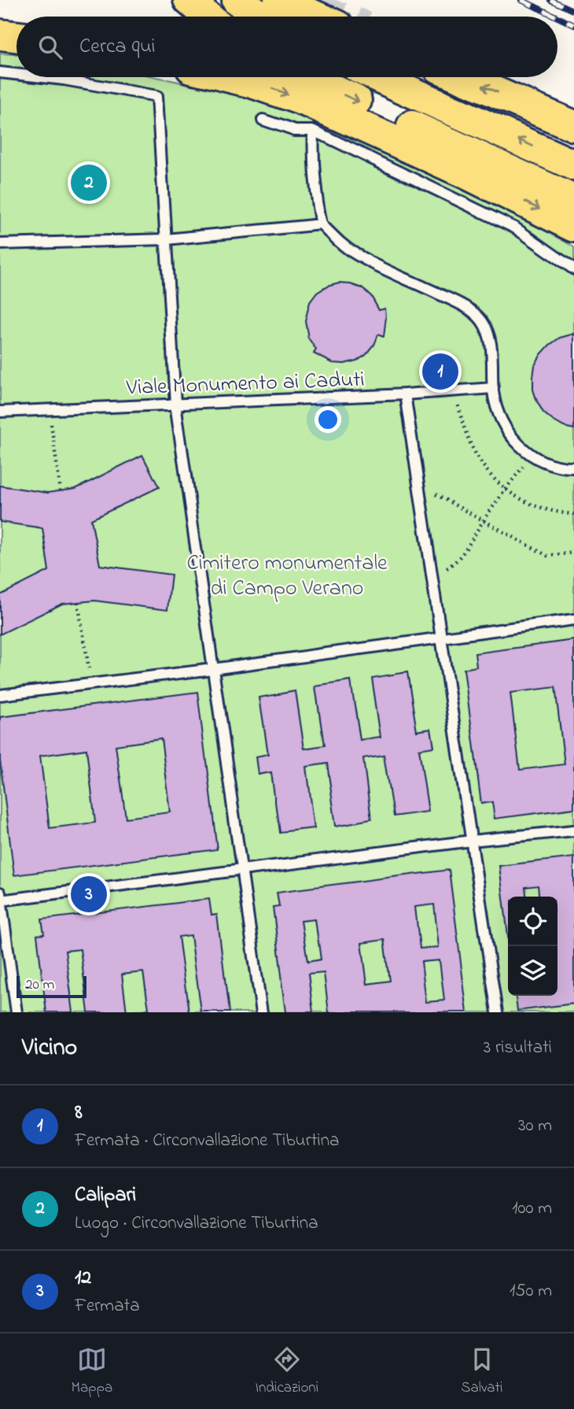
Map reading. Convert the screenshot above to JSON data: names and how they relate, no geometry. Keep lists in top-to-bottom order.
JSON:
{
  "streets": {
    "lane": ["Viale Monumento ai Caduti"]
  },
  "parks": ["Cimitero monumentale di Campo Verano"],
  "scale_bar": "20 m",
  "page": {
    "search": "Cerca qui",
    "pins": ["2", "1", "3"],
    "scale": "20 m",
    "heading": ["Vicino", "3 risultati"],
    "list": [
      {
        "mark": "1",
        "name": "8",
        "note": "Fermata · Circonvallazione Tiburtina",
        "value": "30 m"
      },
      {
        "mark": "2",
        "name": "Calipari",
        "note": "Luogo · Circonvallazione Tiburtina",
        "value": "100 m"
      },
      {
        "mark": "3",
        "name": "12",
        "note": "Fermata",
        "value": "150 m"
      }
    ],
    "nav": ["Mappa", "Indicazioni", "Salvati"]
  }
}
